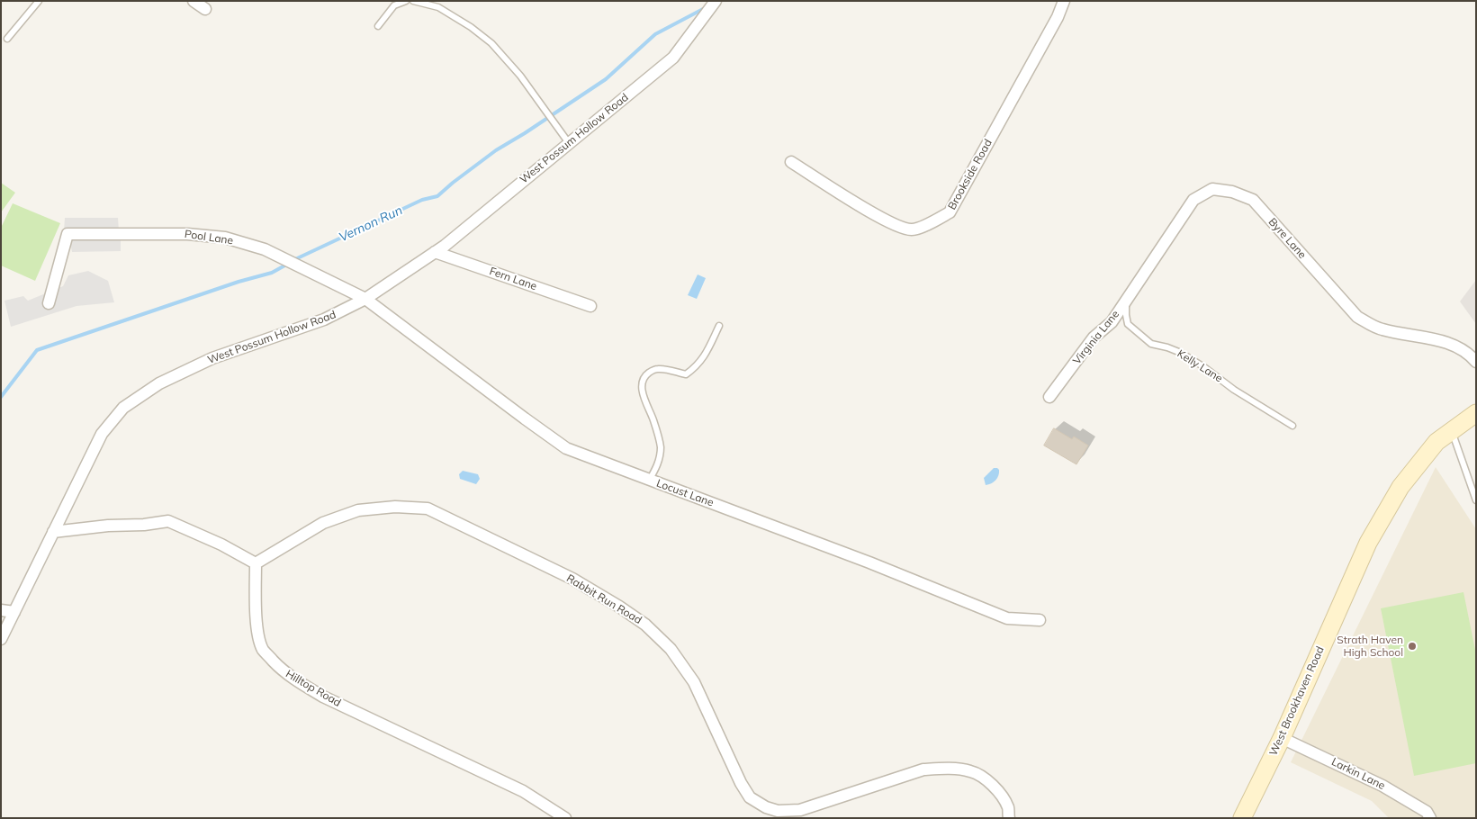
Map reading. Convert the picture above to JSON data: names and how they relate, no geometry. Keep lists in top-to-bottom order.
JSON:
{
  "streets": {
    "street": [
      "West Possum Hollow Road",
      "Brookside Road",
      "Pool Lane",
      "Byre Lane",
      "Fern Lane",
      "Virginia Lane",
      "Locust Lane",
      "Rabbit Run Road",
      "Hilltop Road",
      "West Brookhaven Road",
      "Larkin Lane"
    ],
    "lane": ["Kelly Lane"]
  },
  "crossings": [
    ["West Possum Hollow Road", "Pool Lane"],
    ["West Possum Hollow Road", "Fern Lane"],
    ["West Possum Hollow Road", "Locust Lane"],
    ["Pool Lane", "Locust Lane"],
    ["Byre Lane", "Virginia Lane"],
    ["Byre Lane", "Kelly Lane"],
    ["Virginia Lane", "Kelly Lane"],
    ["Rabbit Run Road", "Hilltop Road"],
    ["West Brookhaven Road", "Larkin Lane"]
  ],
  "water": ["Vernon Run"],
  "places": ["Strath Haven High School"]
}
